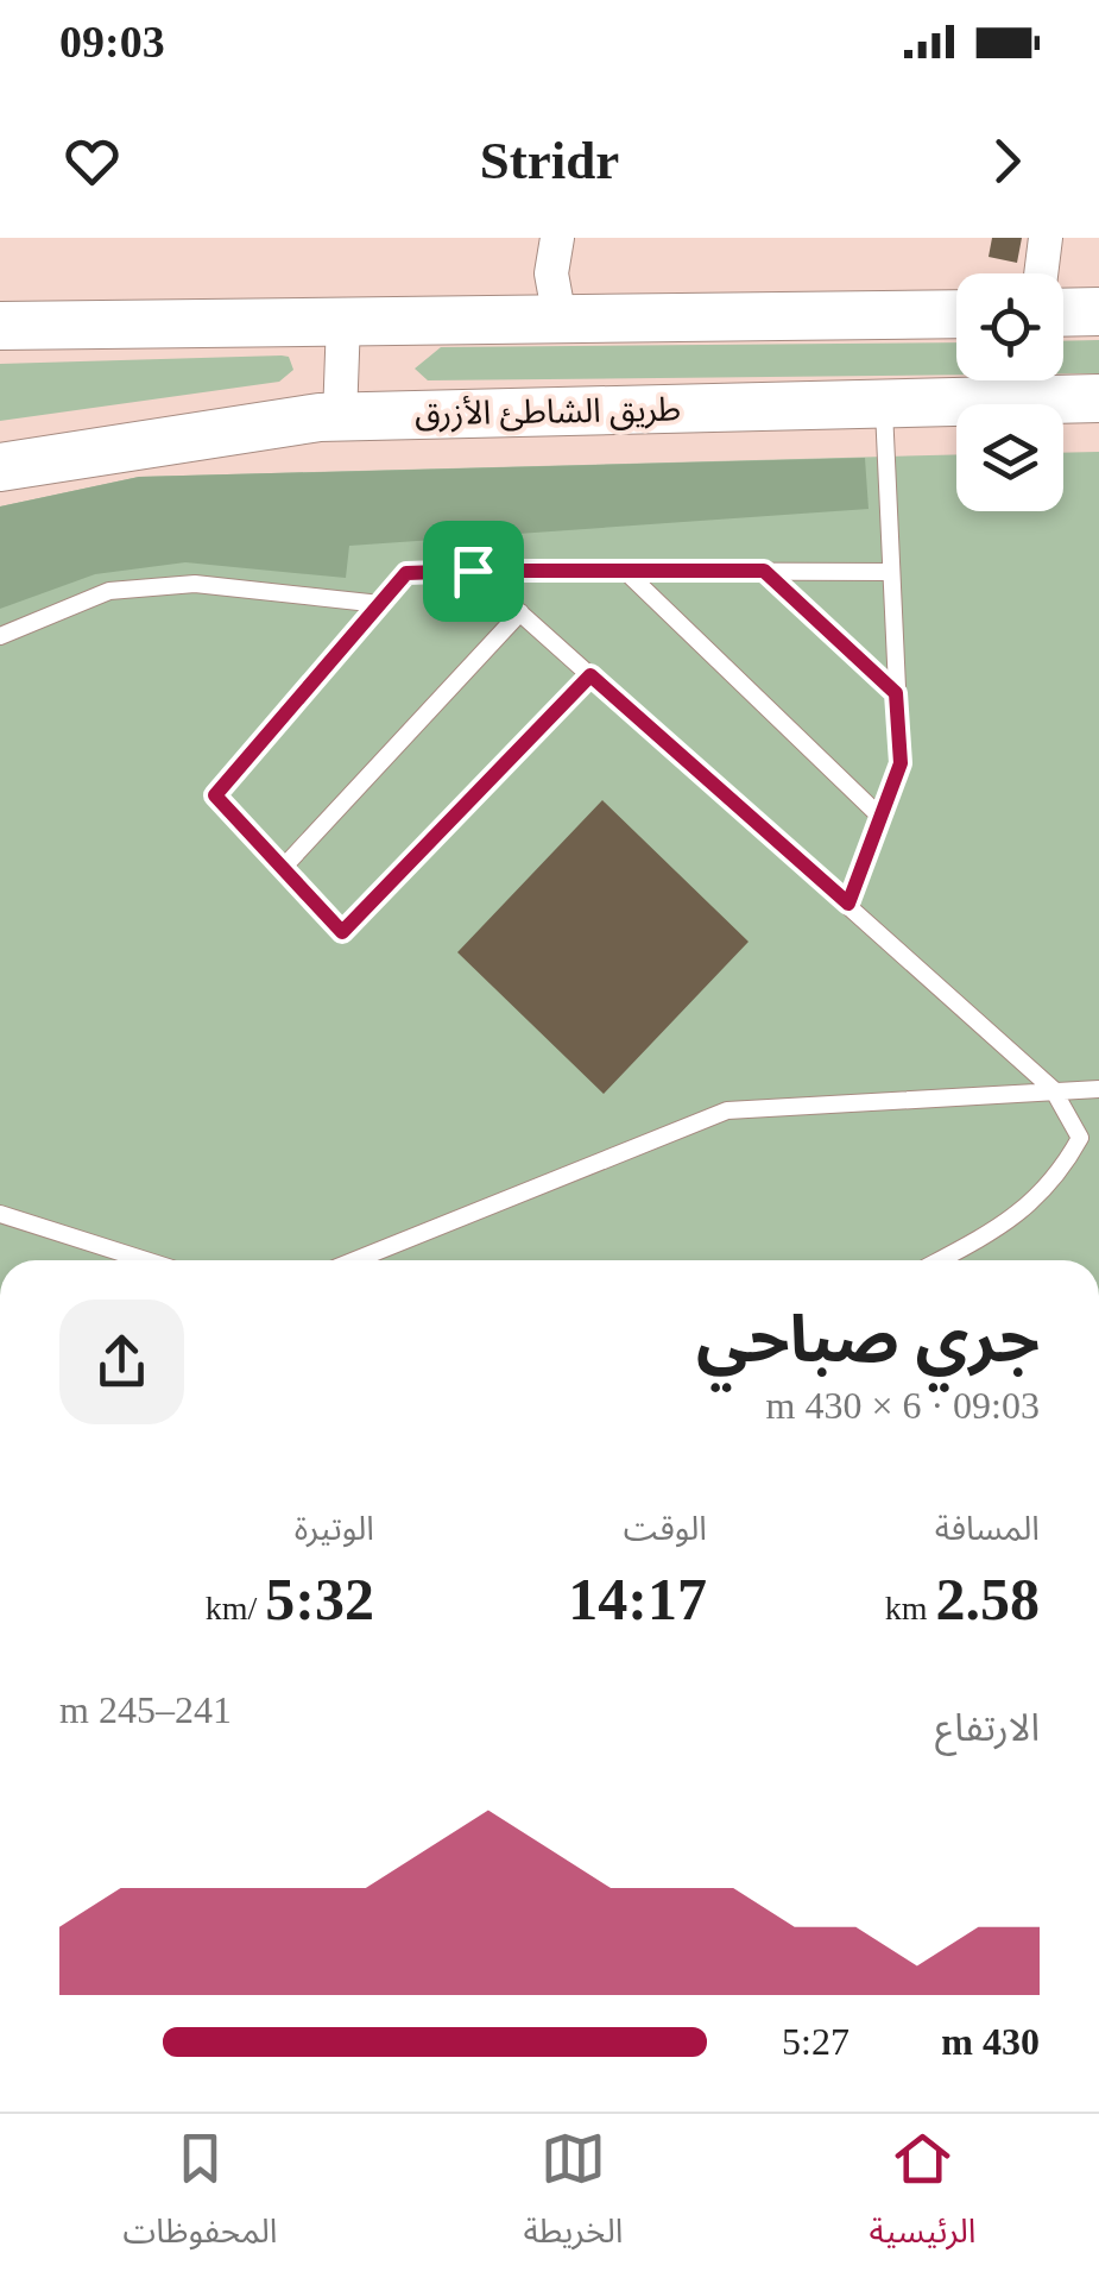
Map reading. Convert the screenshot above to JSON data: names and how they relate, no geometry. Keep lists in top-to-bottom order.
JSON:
{
  "streets": {
    "main road": ["طريق الشاطئ الأزرق"]
  },
  "page": {
    "status": "09:03",
    "header": "Stridr",
    "heading": ["جري صباحي", "09:03 · 6 × 430 m"],
    "stats": [
      ["المسافة", "2.58 km"],
      ["الوقت", "14:17"],
      ["الوتيرة", "5:32 /km"]
    ],
    "chart": ["الارتفاع", "241–245 m"],
    "list": [
      {
        "name": "430 m",
        "note": "5:27"
      }
    ],
    "tabs": ["الرئيسية", "الخريطة", "المحفوظات"]
  }
}
